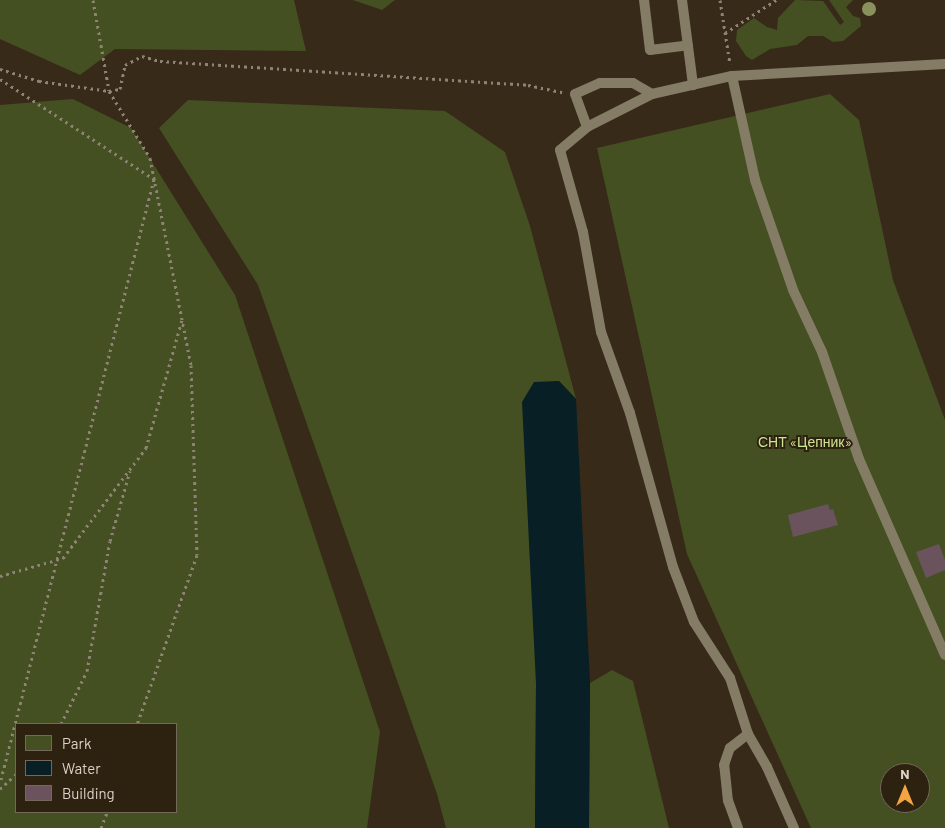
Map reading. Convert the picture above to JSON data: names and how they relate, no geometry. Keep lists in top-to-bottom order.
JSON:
{
  "parks": ["СНТ «Цепник»"],
  "legend": ["Park", "Water", "Building"],
  "north": "top"
}
